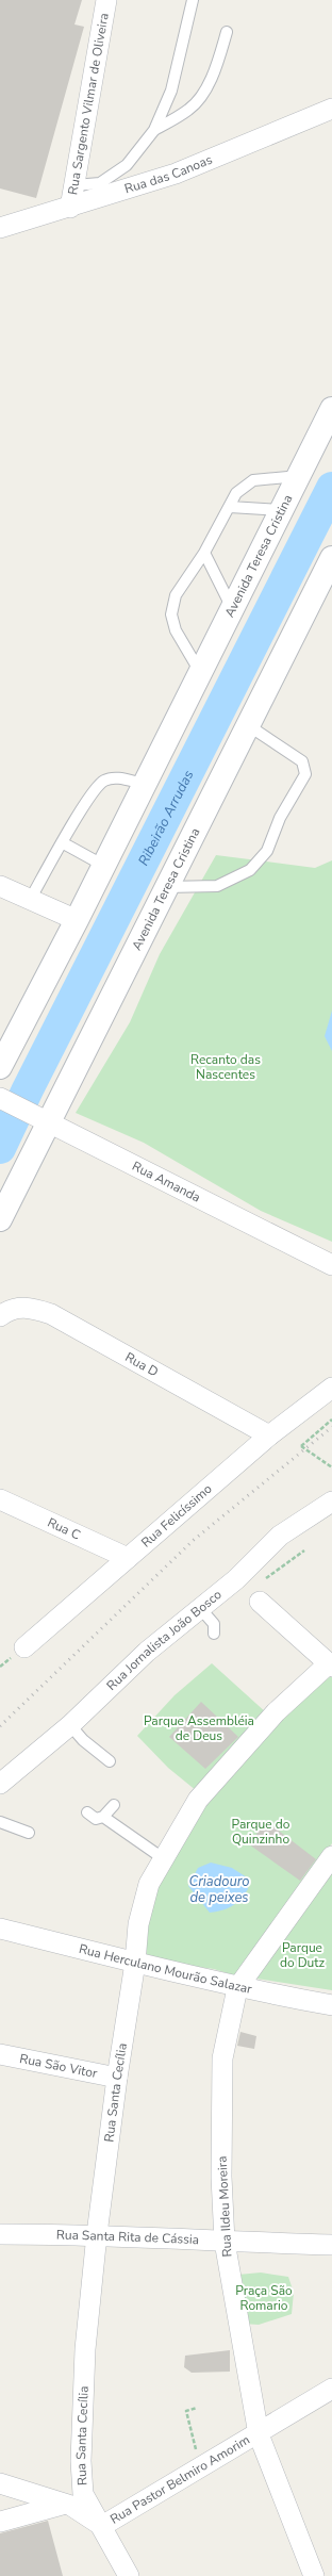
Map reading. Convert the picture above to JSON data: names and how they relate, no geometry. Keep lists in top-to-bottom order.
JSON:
{
  "streets": {
    "main road": ["Avenida Teresa Cristina"],
    "street": [
      "Rua Sargento Vilmar de Oliveira",
      "Rua das Canoas",
      "Rua Amanda",
      "Rua D",
      "Rua Felicíssimo",
      "Rua C",
      "Rua Jornalista João Bosco",
      "Rua Herculano Mourão Salazar",
      "Rua São Vitor",
      "Rua Santa Cecília",
      "Rua Ildeu Moreira",
      "Rua Santa Rita de Cássia",
      "Rua Pastor Belmiro Amorim"
    ]
  },
  "crossings": [
    ["Rua Sargento Vilmar de Oliveira", "Rua das Canoas"],
    ["Avenida Teresa Cristina", "Rua Amanda"],
    ["Rua D", "Rua Felicíssimo"],
    ["Rua Felicíssimo", "Rua C"],
    ["Rua Herculano Mourão Salazar", "Rua Santa Cecília"],
    ["Rua Herculano Mourão Salazar", "Rua Ildeu Moreira"],
    ["Rua São Vitor", "Rua Santa Cecília"],
    ["Rua Santa Cecília", "Rua Santa Rita de Cássia"],
    ["Rua Santa Cecília", "Rua Pastor Belmiro Amorim"],
    ["Rua Ildeu Moreira", "Rua Santa Rita de Cássia"],
    ["Rua Ildeu Moreira", "Rua Pastor Belmiro Amorim"]
  ],
  "water": ["Ribeirão Arrudas", "Criadouro de peixes"],
  "parks": [
    "Recanto das Nascentes",
    "Parque Assembléia de Deus",
    "Parque do Quinzinho",
    "Parque do Dutz",
    "Praça São Romario"
  ]
}
